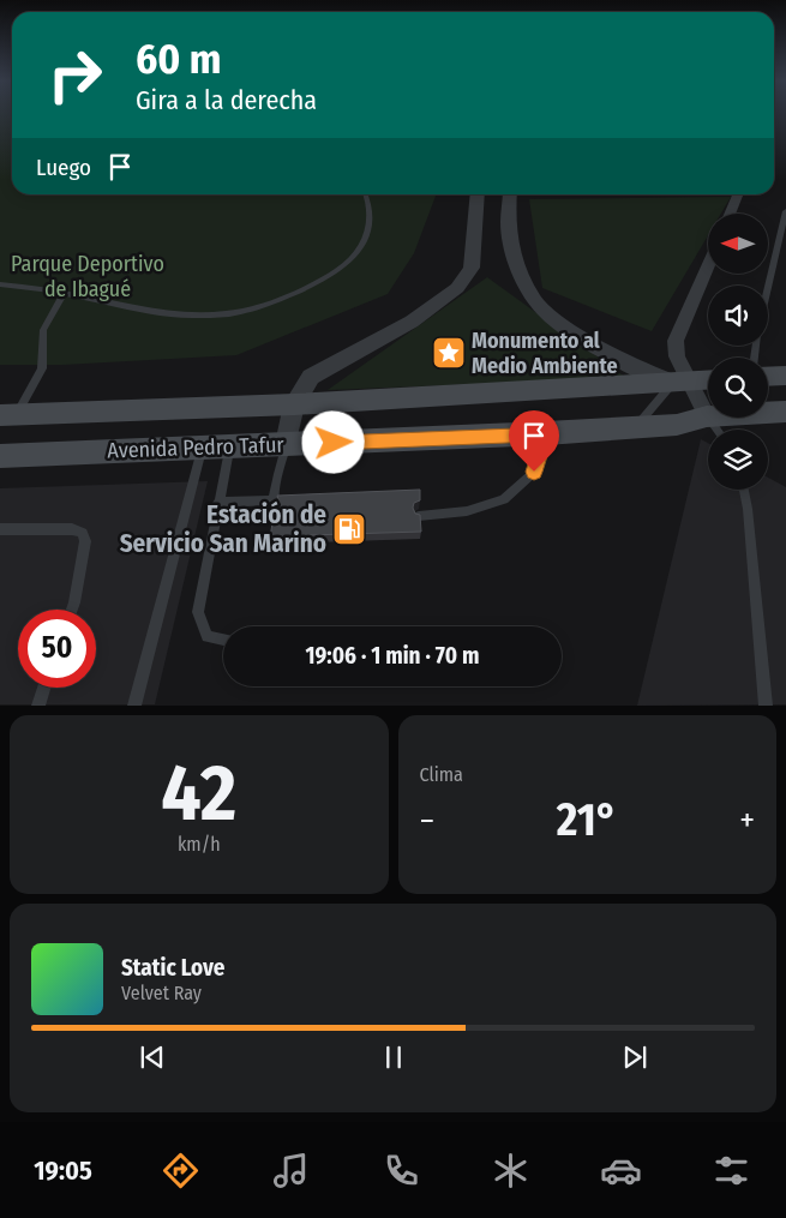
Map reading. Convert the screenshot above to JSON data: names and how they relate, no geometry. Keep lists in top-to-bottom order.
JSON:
{
  "streets": {
    "main road": ["Avenida Pedro Tafur"]
  },
  "parks": ["Parque Deportivo de Ibagué"],
  "places": {
    "place": ["Monumento al Medio Ambiente"],
    "fuel station": ["Estación de Servicio San Marino"]
  },
  "north": "left",
  "page": {
    "turn": ["60 m", "Gira a la derecha"],
    "then": "Luego",
    "limit": "50",
    "trip": "19:06 · 1 min · 70 m",
    "tile": [
      ["42", "km/h"],
      "Clima"
    ],
    "heat": ["−", "21°", "+"],
    "song": ["Static Love", "Velvet Ray"],
    "tabs": "19:05"
  }
}
